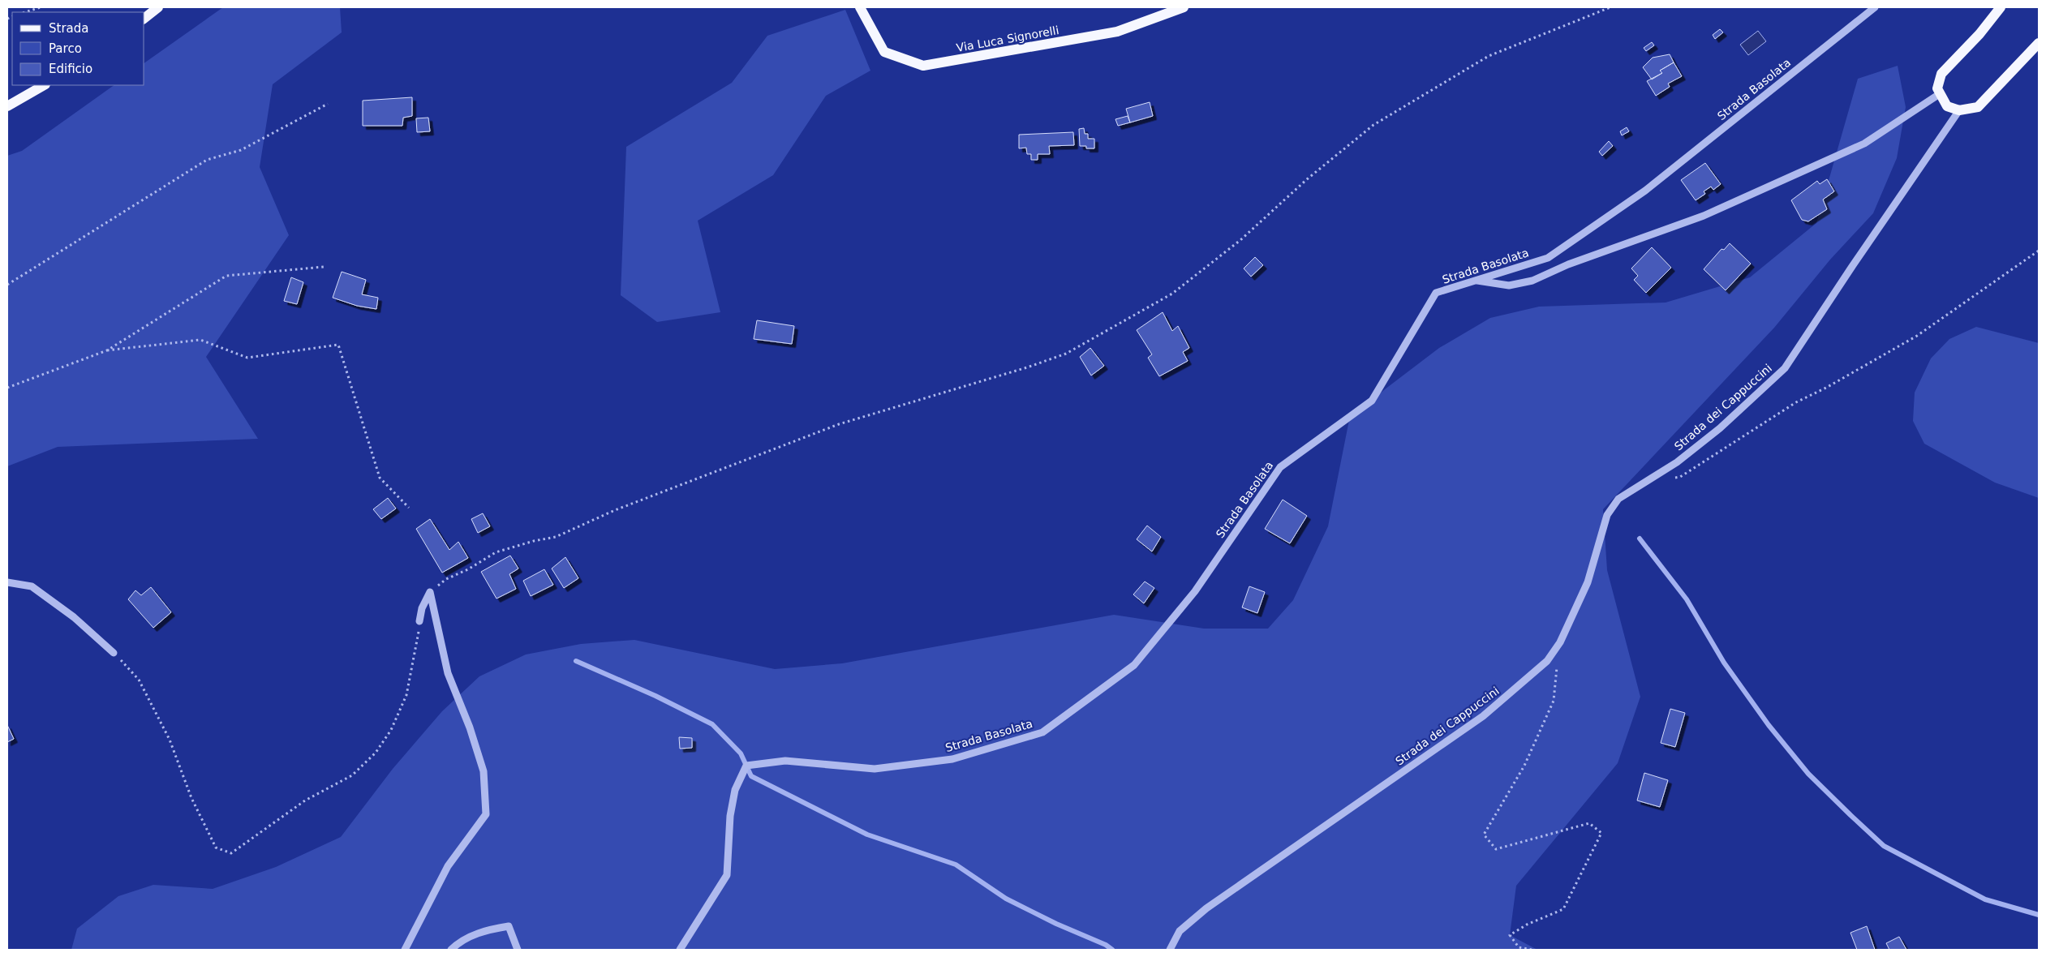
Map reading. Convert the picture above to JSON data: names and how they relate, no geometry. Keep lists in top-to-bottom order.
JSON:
{
  "streets": {
    "main road": ["Via Luca Signorelli"],
    "street": ["Strada Basolata", "Strada dei Cappuccini"]
  },
  "legend": ["Strada", "Parco", "Edificio"]
}
